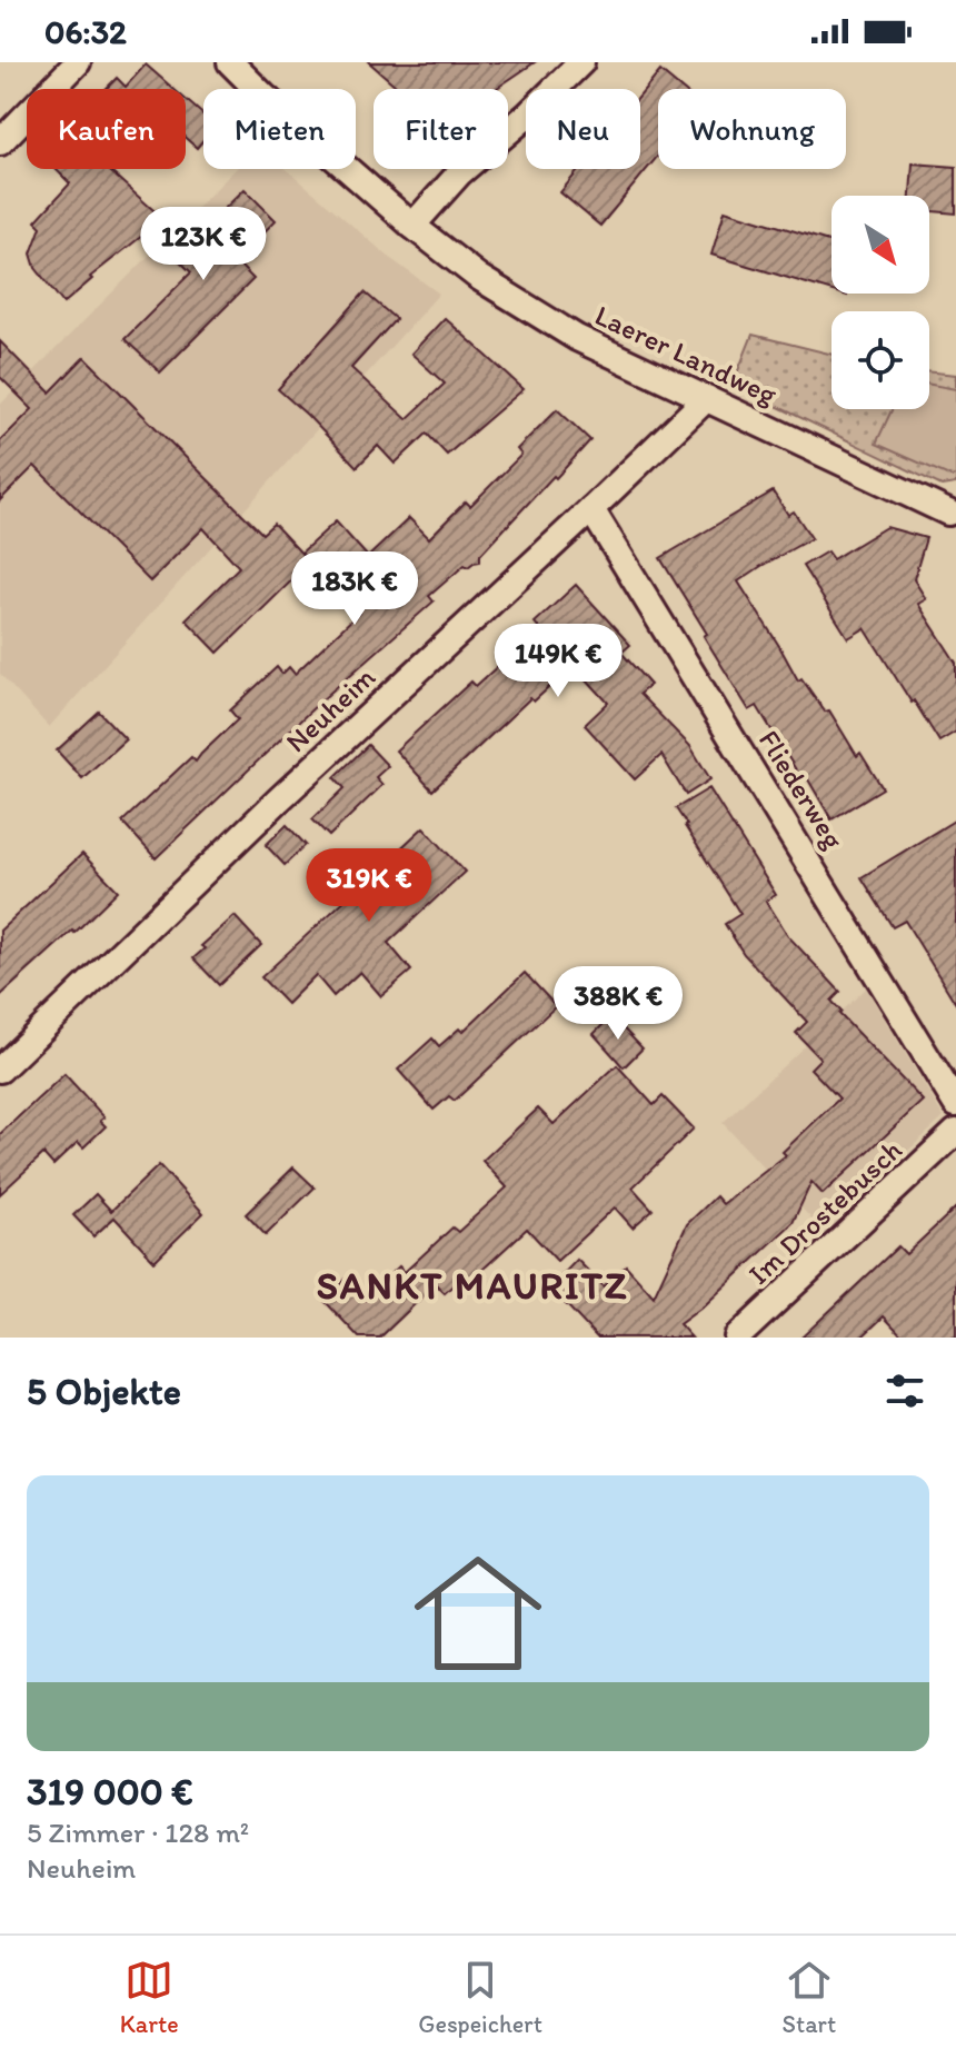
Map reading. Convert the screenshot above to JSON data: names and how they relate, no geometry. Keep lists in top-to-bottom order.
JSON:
{
  "streets": {
    "street": [
      "Laerer Landweg",
      "Neuheim",
      "Fliederweg",
      "Im Drostebusch"
    ]
  },
  "crossings": [
    ["Laerer Landweg", "Neuheim"],
    ["Neuheim", "Fliederweg"]
  ],
  "districts": ["SANKT MAURITZ"],
  "north": "bottom right",
  "page": {
    "status": "06:32",
    "chip": [
      "Kaufen",
      "Mieten",
      "Filter",
      "Neu",
      "Wohnung"
    ],
    "price": [
      "123K €",
      "183K €",
      "149K €",
      "319K €",
      "388K €"
    ],
    "heading": "5 Objekte",
    "list": [
      {
        "name": "319 000 €",
        "note": "5 Zimmer · 128 m² · Neuheim"
      }
    ],
    "tabs": ["Karte", "Gespeichert", "Start"]
  }
}
